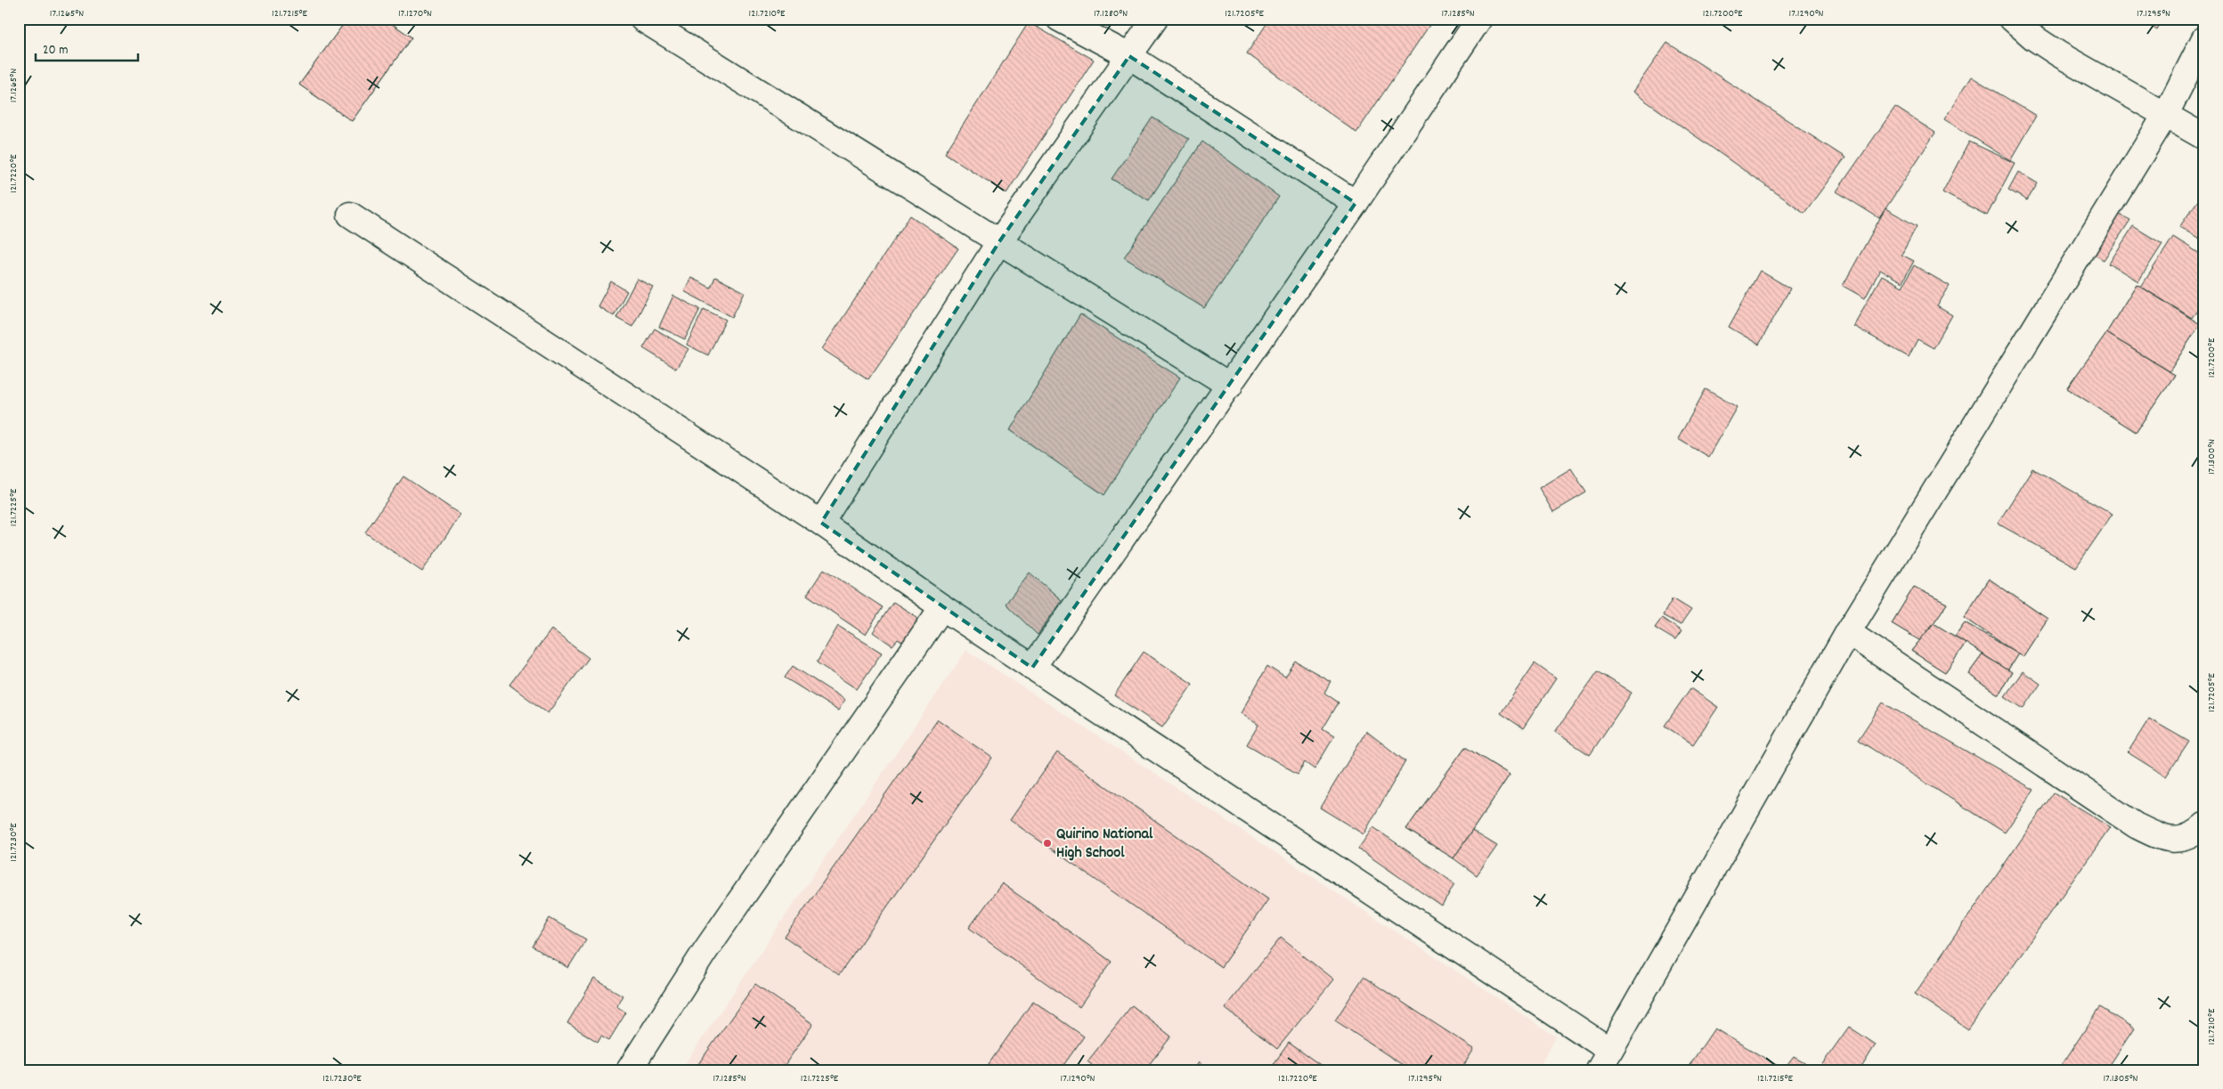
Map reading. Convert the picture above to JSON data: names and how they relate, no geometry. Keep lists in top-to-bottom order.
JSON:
{
  "places": ["Quirino National High School"],
  "scale_bar": "20 m",
  "coordinates": [
    "17.1265°N",
    "121.7215°E",
    "17.1270°N",
    "121.7210°E",
    "17.1280°N",
    "121.7205°E",
    "17.1285°N",
    "121.7200°E",
    "17.1290°N",
    "17.1295°N",
    "121.7220°E",
    "17.1300°N",
    "121.7225°E",
    "121.7230°E",
    "17.1305°N"
  ]
}
